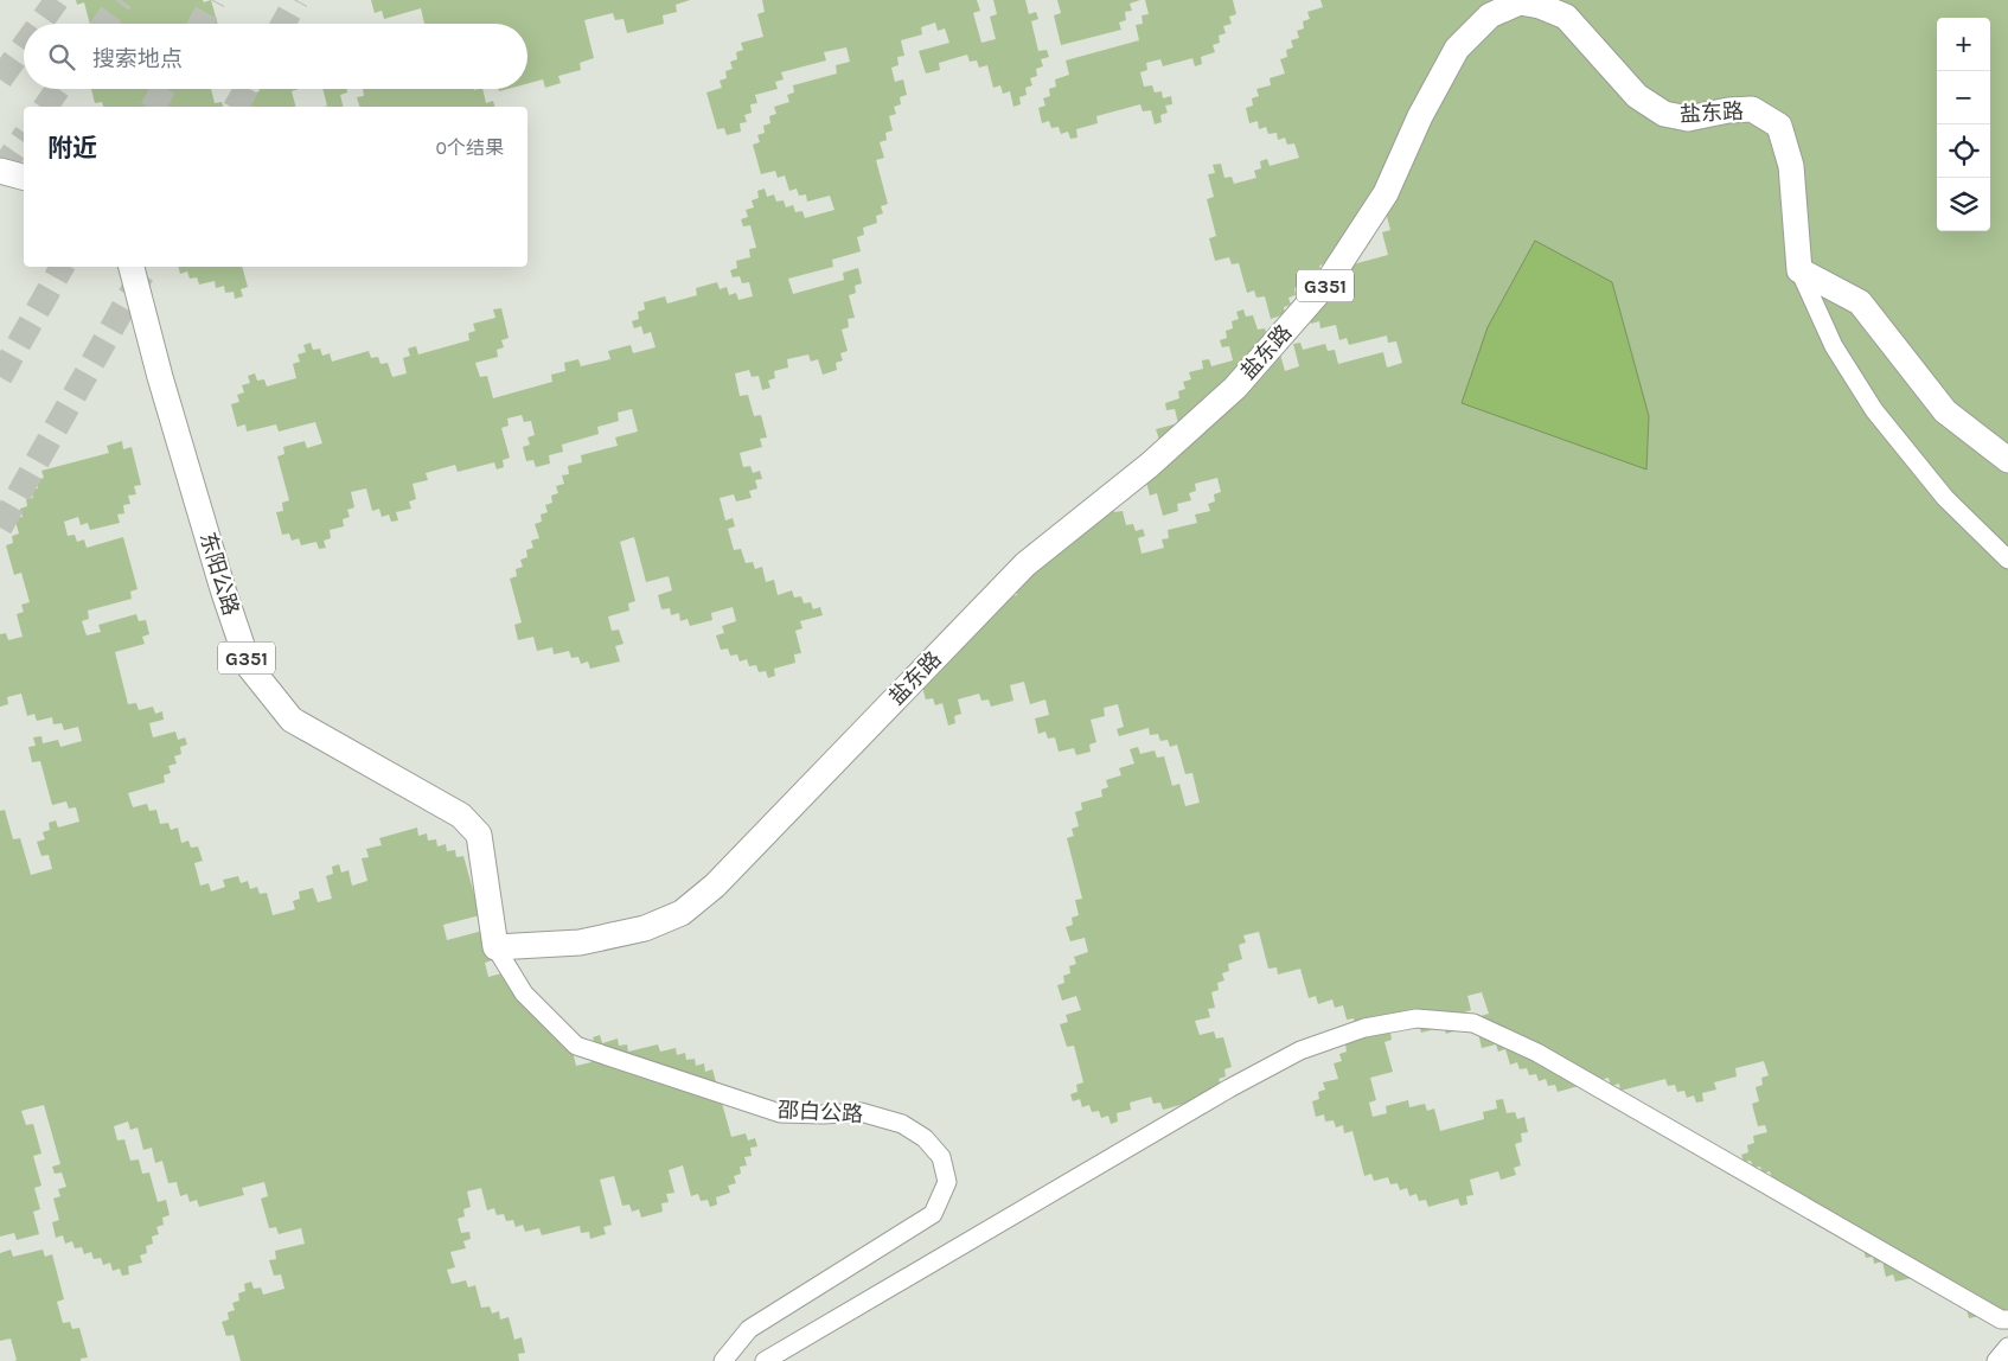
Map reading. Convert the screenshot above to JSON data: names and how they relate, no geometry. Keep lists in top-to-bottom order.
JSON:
{
  "streets": {
    "highway": ["盐东路", "G351", "东阳公路"],
    "street": ["邵白公路"]
  },
  "crossings": [
    ["盐东路", "东阳公路"],
    ["盐东路", "邵白公路"],
    ["东阳公路", "邵白公路"]
  ],
  "page": {
    "map_buttons": ["+", "−"],
    "search": "搜索地点",
    "heading": ["附近", "0个结果"]
  }
}
